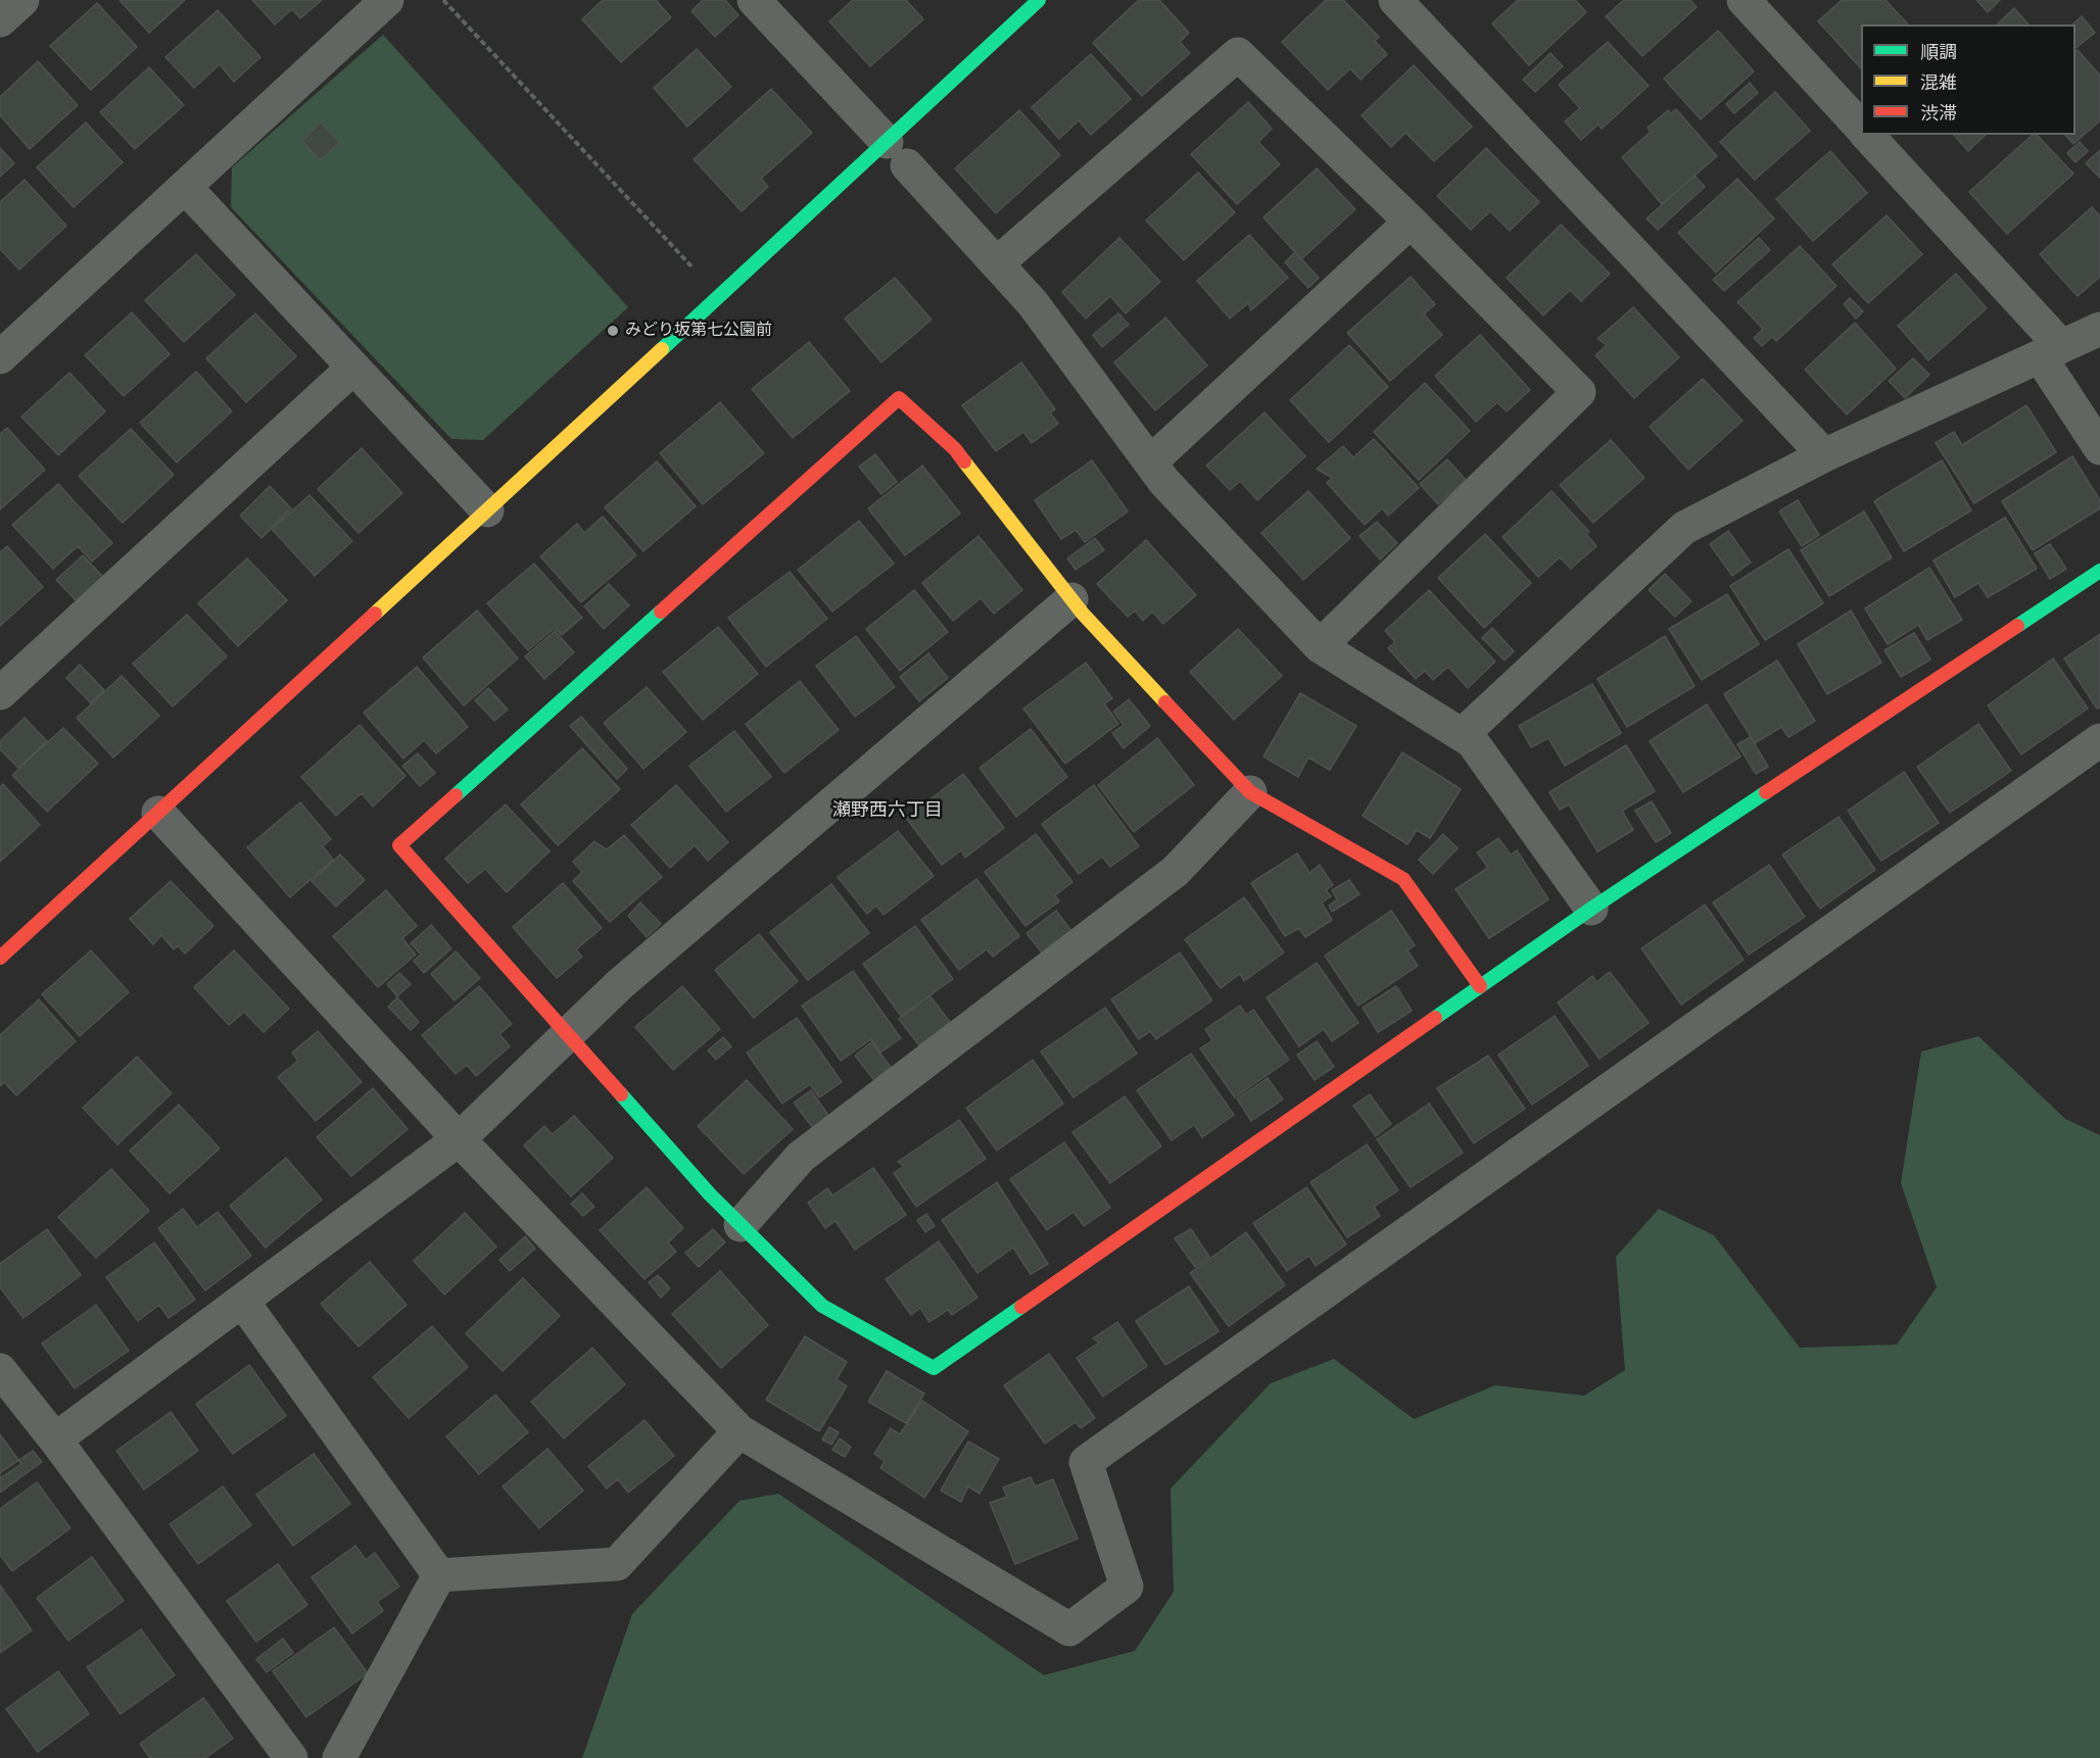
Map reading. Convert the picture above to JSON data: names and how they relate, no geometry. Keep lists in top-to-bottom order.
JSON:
{
  "districts": ["瀬野西六丁目"],
  "places": ["みどり坂第七公園前"],
  "legend": ["順調", "混雑", "渋滞"]
}
